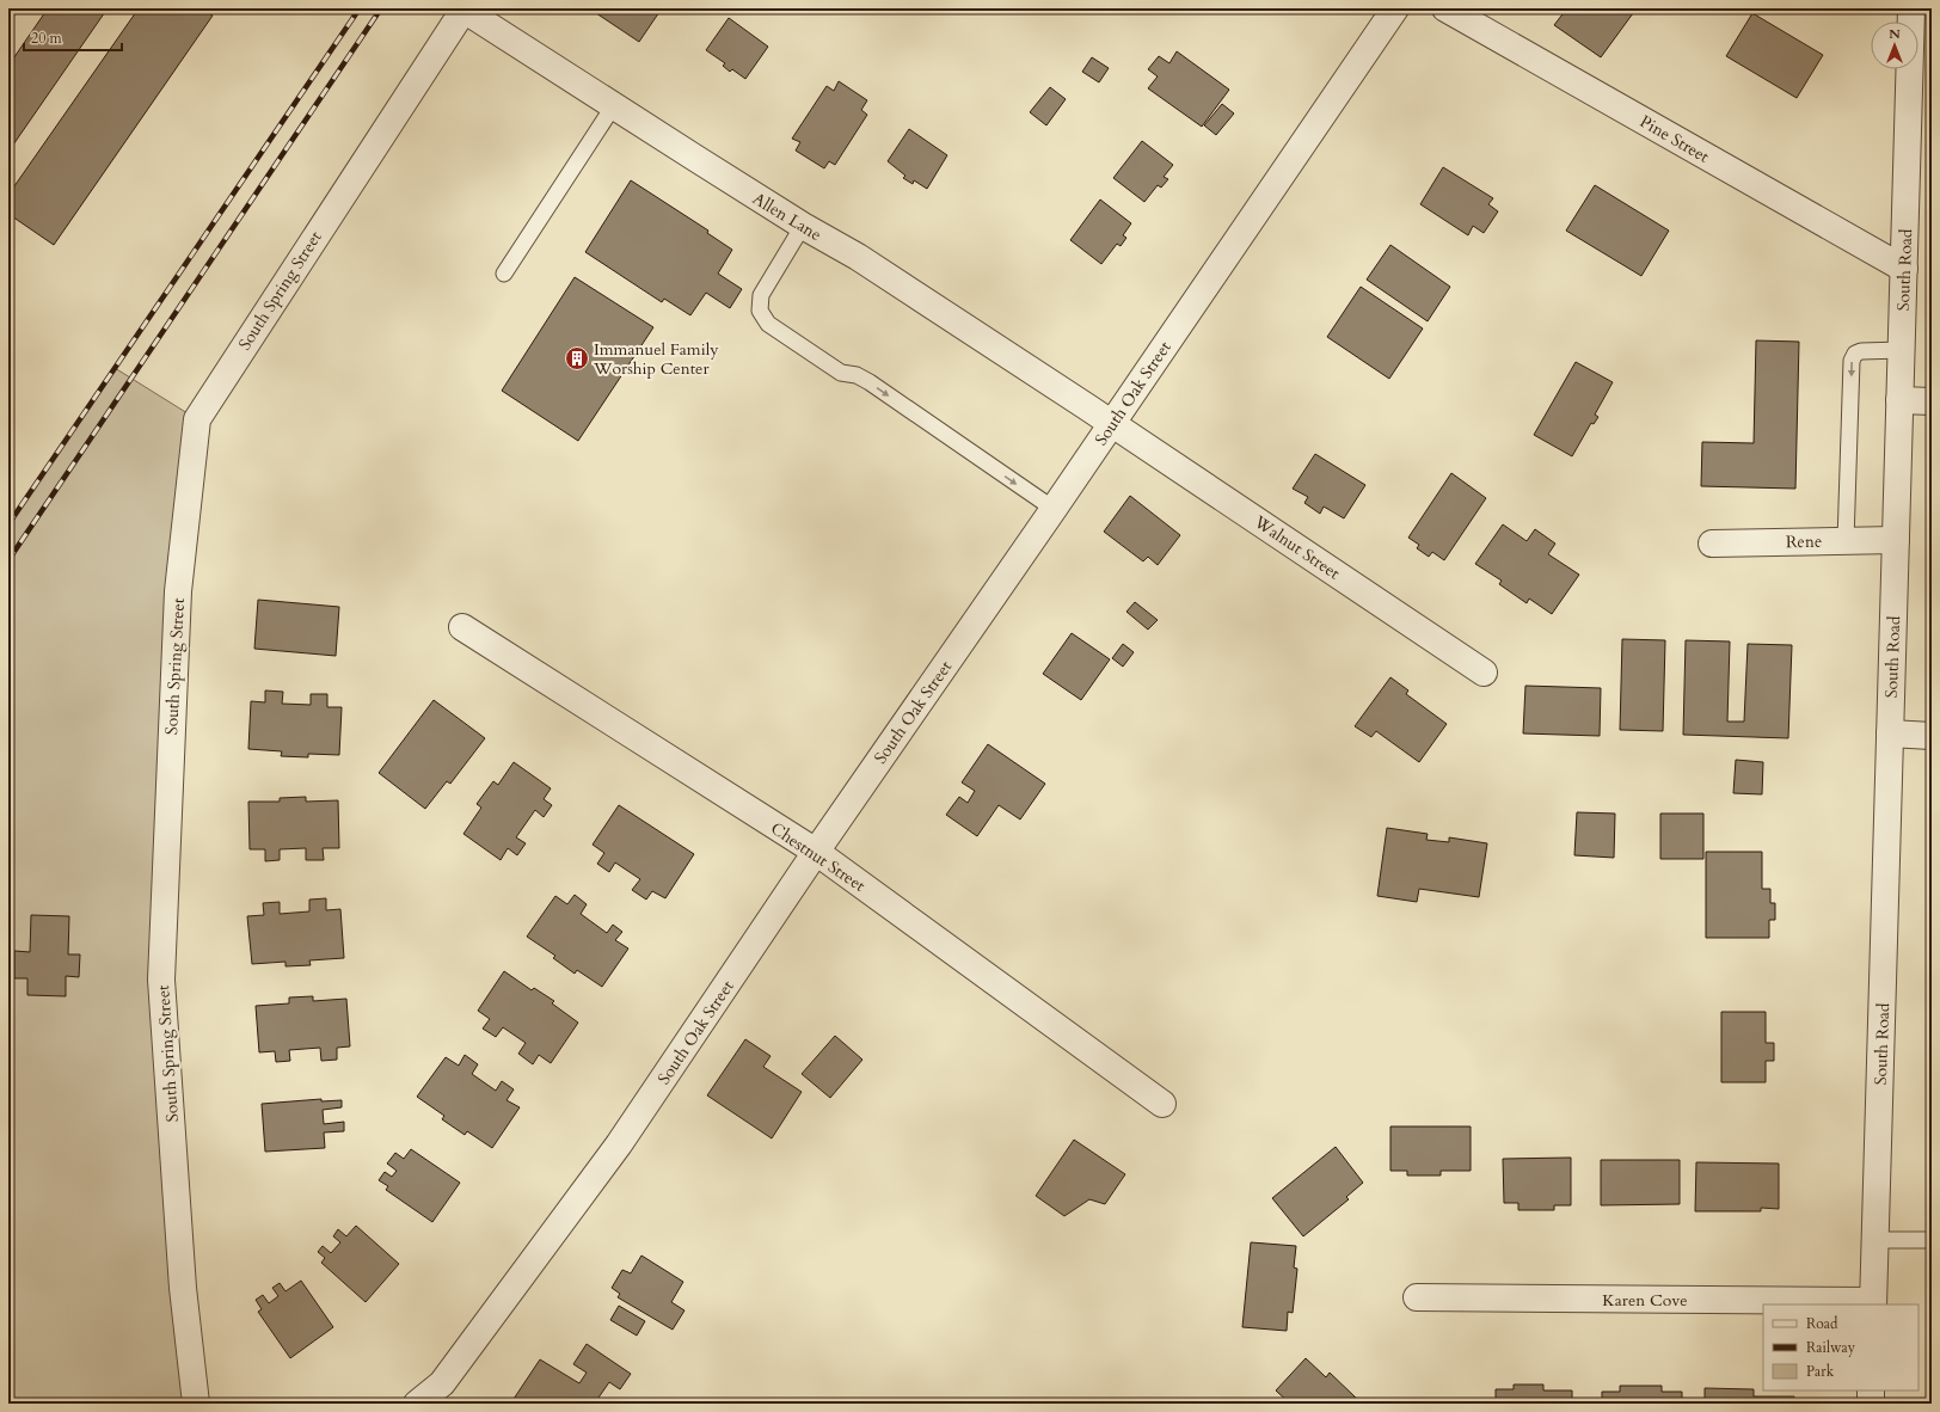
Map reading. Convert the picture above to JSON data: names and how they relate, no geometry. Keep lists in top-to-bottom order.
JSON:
{
  "streets": {
    "street": [
      "Pine Street",
      "Allen Lane",
      "South Road",
      "South Spring Street",
      "South Oak Street",
      "Rene",
      "Walnut Street",
      "Chestnut Street",
      "Karen Cove"
    ]
  },
  "crossings": [
    ["Pine Street", "South Road"],
    ["Allen Lane", "South Spring Street"],
    ["Allen Lane", "South Oak Street"],
    ["Allen Lane", "Walnut Street"],
    ["South Road", "Rene"],
    ["South Road", "Karen Cove"],
    ["South Oak Street", "Walnut Street"],
    ["South Oak Street", "Chestnut Street"]
  ],
  "places": {
    "building": ["Immanuel Family Worship Center"]
  },
  "legend": ["Road", "Railway", "Park"],
  "scale_bar": "20 m",
  "north": "top"
}
